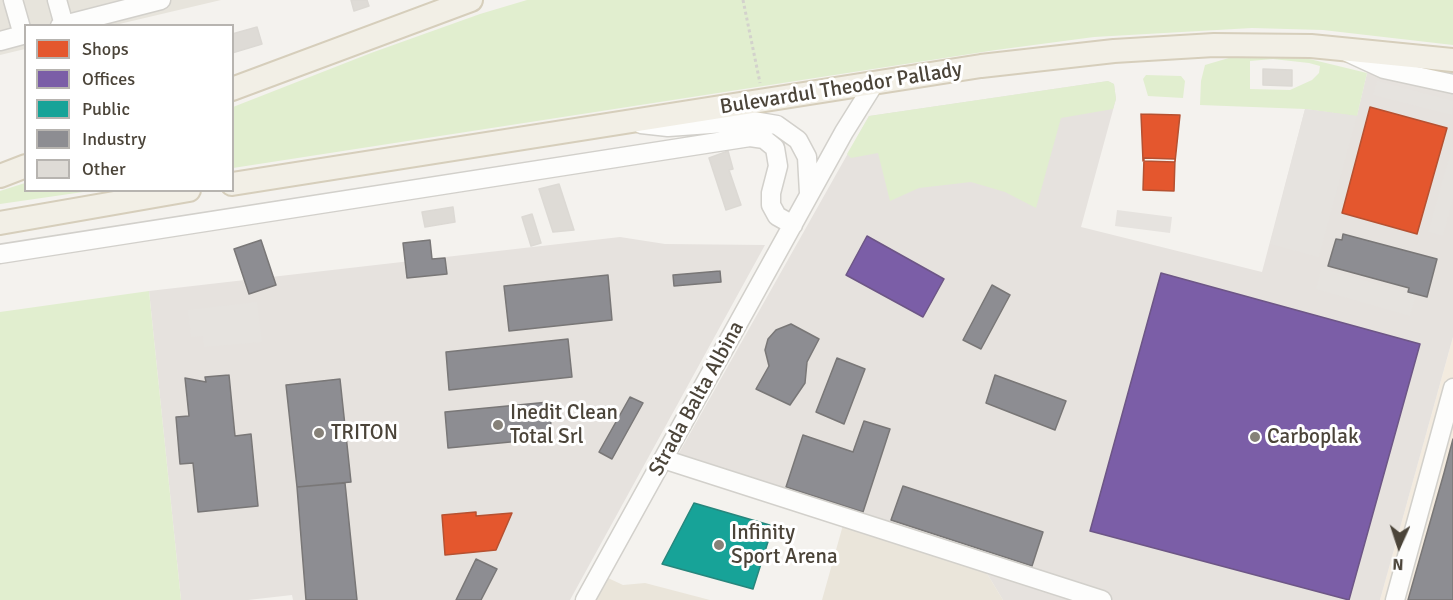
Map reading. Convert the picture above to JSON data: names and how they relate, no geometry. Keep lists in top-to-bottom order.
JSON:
{
  "streets": {
    "main road": ["Bulevardul Theodor Pallady"],
    "street": ["Strada Balta Albina"]
  },
  "crossings": [
    ["Bulevardul Theodor Pallady", "Strada Balta Albina"]
  ],
  "places": [
    "Inedit Clean Total Srl",
    "TRITON",
    "Carboplak",
    "Infinity Sport Arena"
  ],
  "legend": [
    "Shops",
    "Offices",
    "Public",
    "Industry",
    "Other"
  ],
  "north": "bottom"
}
